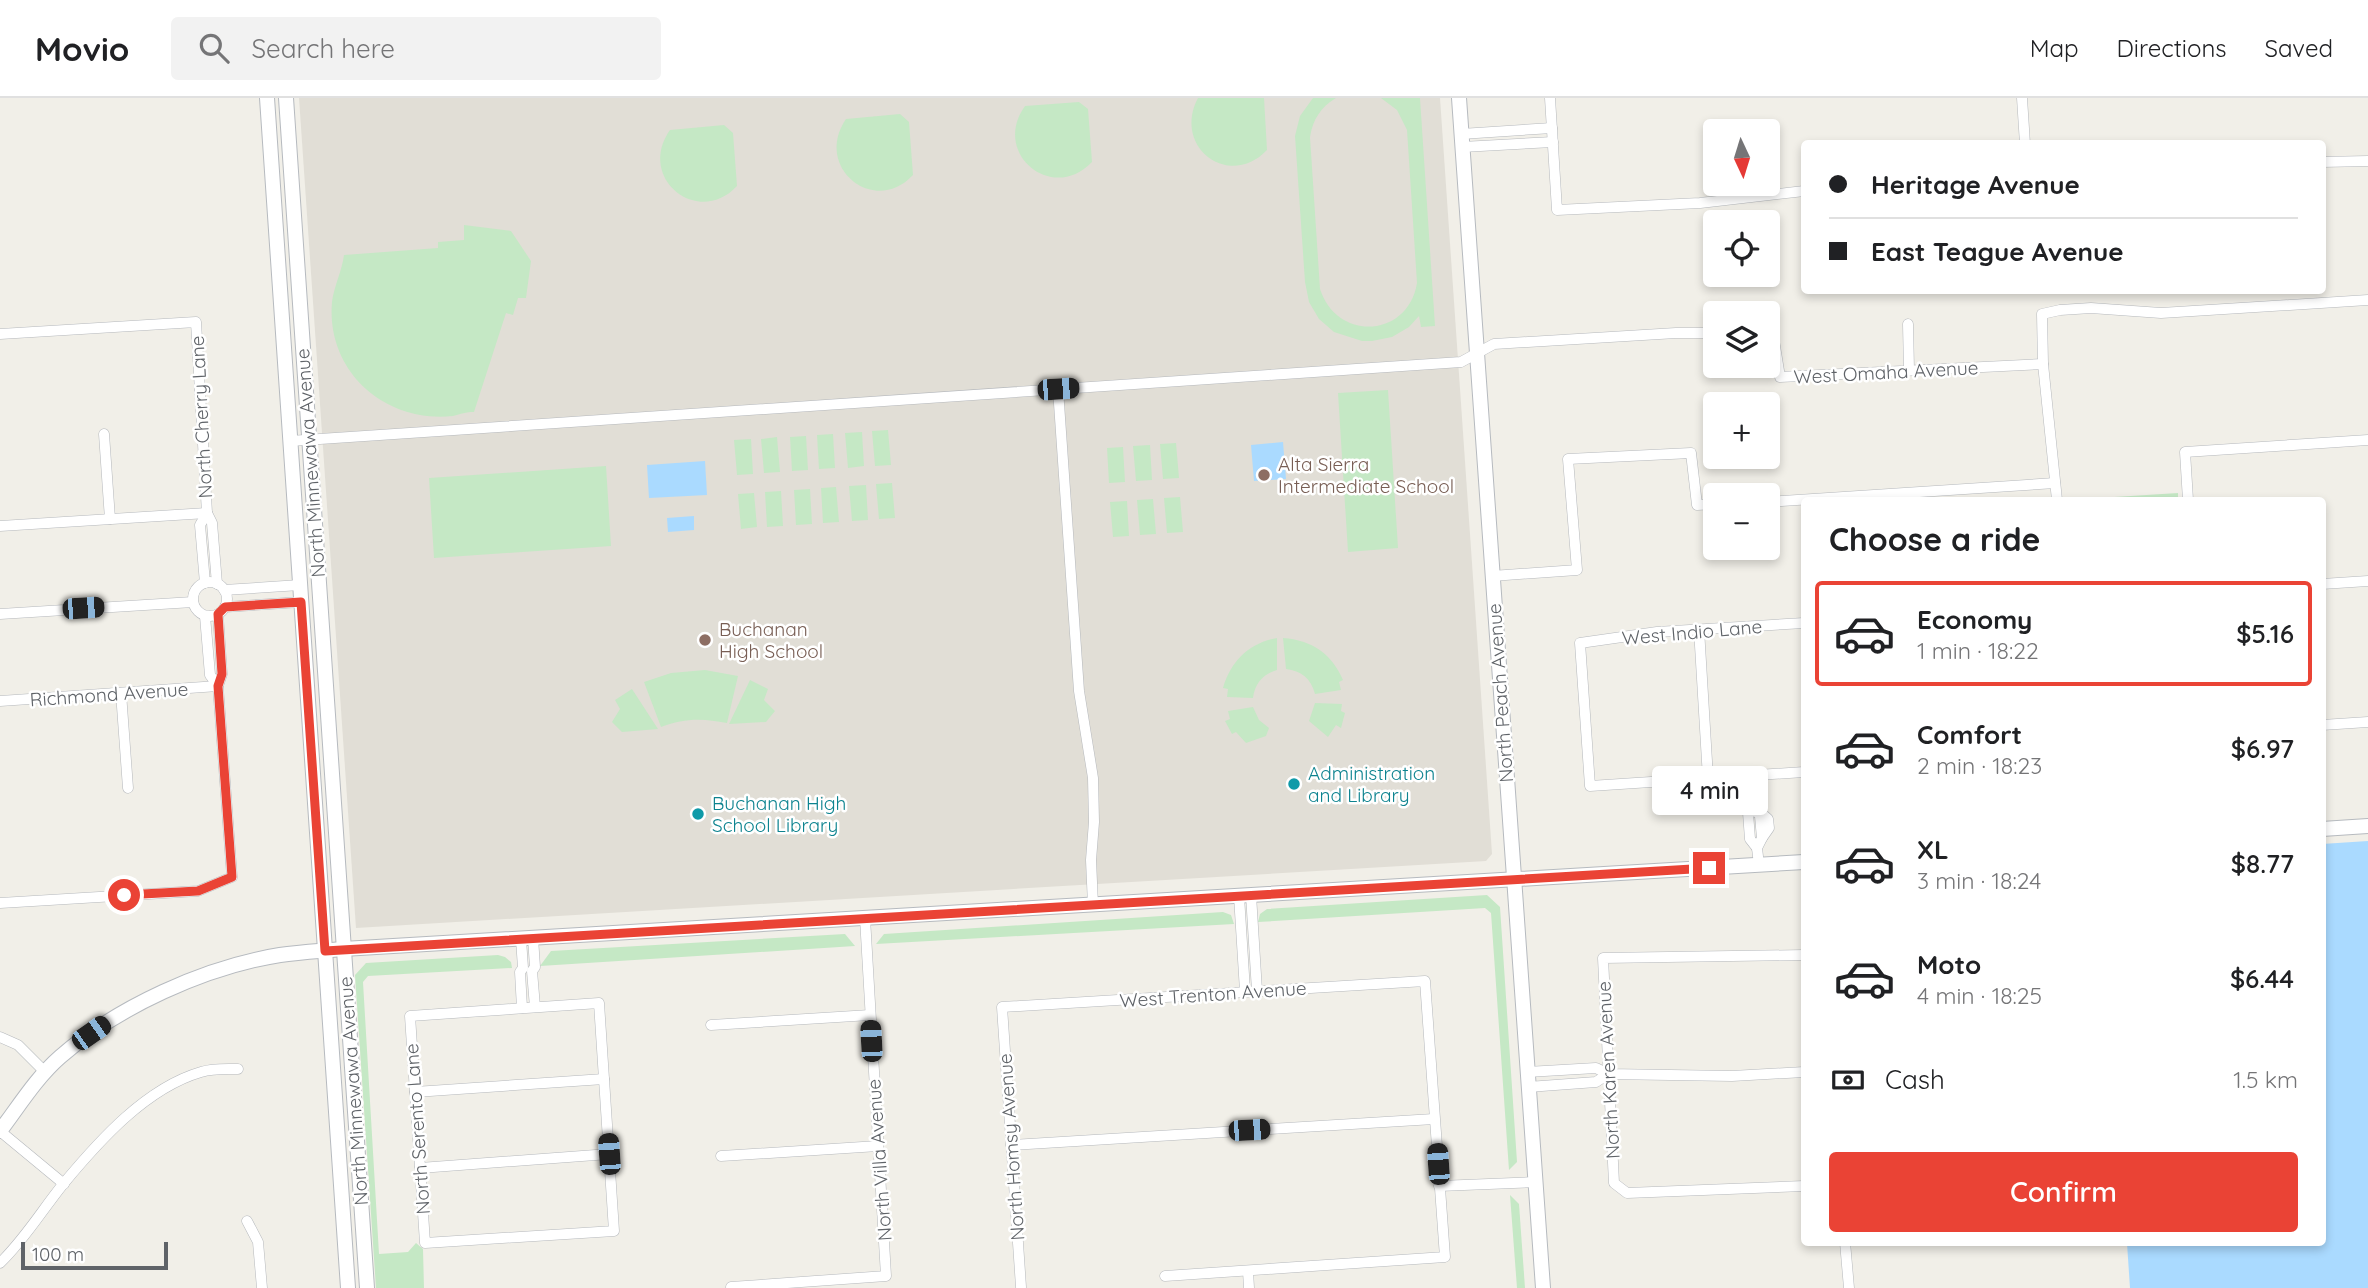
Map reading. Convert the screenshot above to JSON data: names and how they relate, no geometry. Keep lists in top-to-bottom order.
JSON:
{
  "streets": {
    "street": [
      "West Omaha Avenue",
      "North Cherry Lane",
      "North Minnewawa Avenue",
      "West Indio Lane",
      "North Peach Avenue",
      "Richmond Avenue",
      "West Trenton Avenue",
      "North Karen Avenue",
      "North Serento Lane",
      "North Homsy Avenue",
      "North Villa Avenue"
    ]
  },
  "crossings": [
    ["West Trenton Avenue", "North Homsy Avenue"]
  ],
  "places": [
    "Alta Sierra Intermediate School",
    "Buchanan High School",
    "Administration and Library",
    "Buchanan High School Library"
  ],
  "scale_bar": "100 m",
  "north": "bottom",
  "page": {
    "header": "Movio",
    "search": "Search here",
    "nav": ["Map", "Directions", "Saved"],
    "map_buttons": ["+", "−"],
    "banner": ["Heritage Avenue", "East Teague Avenue"],
    "heading": "Choose a ride",
    "list": [
      {
        "name": "Economy",
        "note": "1 min · 18:22",
        "value": "$5.16"
      },
      {
        "name": "Comfort",
        "note": "2 min · 18:23",
        "value": "$6.97"
      },
      {
        "name": "XL",
        "note": "3 min · 18:24",
        "value": "$8.77"
      },
      {
        "name": "Moto",
        "note": "4 min · 18:25",
        "value": "$6.44"
      }
    ],
    "bubble": "4 min",
    "pay": ["Cash", "1.5 km"],
    "buttons": "Confirm",
    "scale": "100 m"
  }
}
